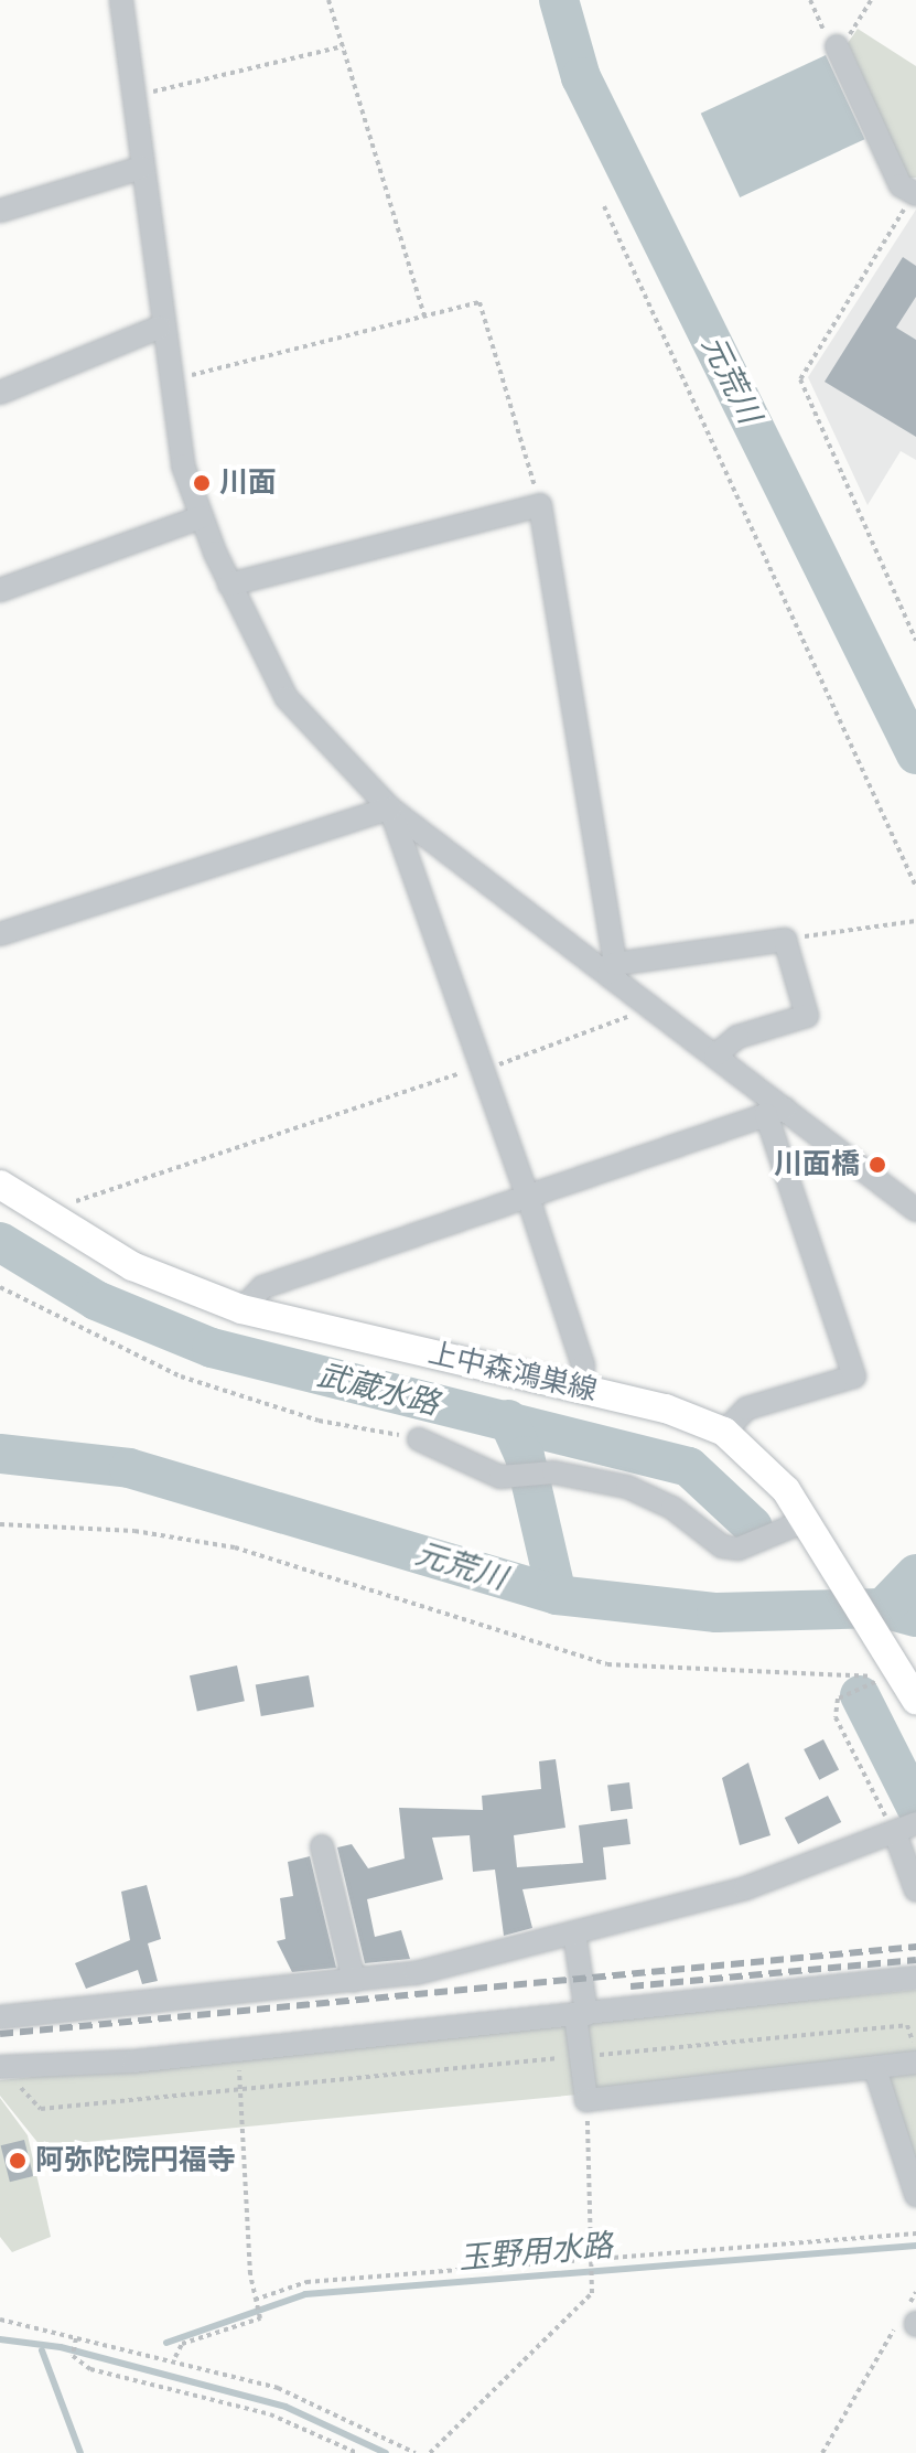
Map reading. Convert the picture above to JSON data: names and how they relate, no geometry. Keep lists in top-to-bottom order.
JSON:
{
  "streets": {
    "main road": ["上中森鴻巣線"]
  },
  "water": ["元荒川", "武蔵水路", "玉野用水路"],
  "places": ["川面", "川面橋", "阿弥陀院円福寺"]
}
